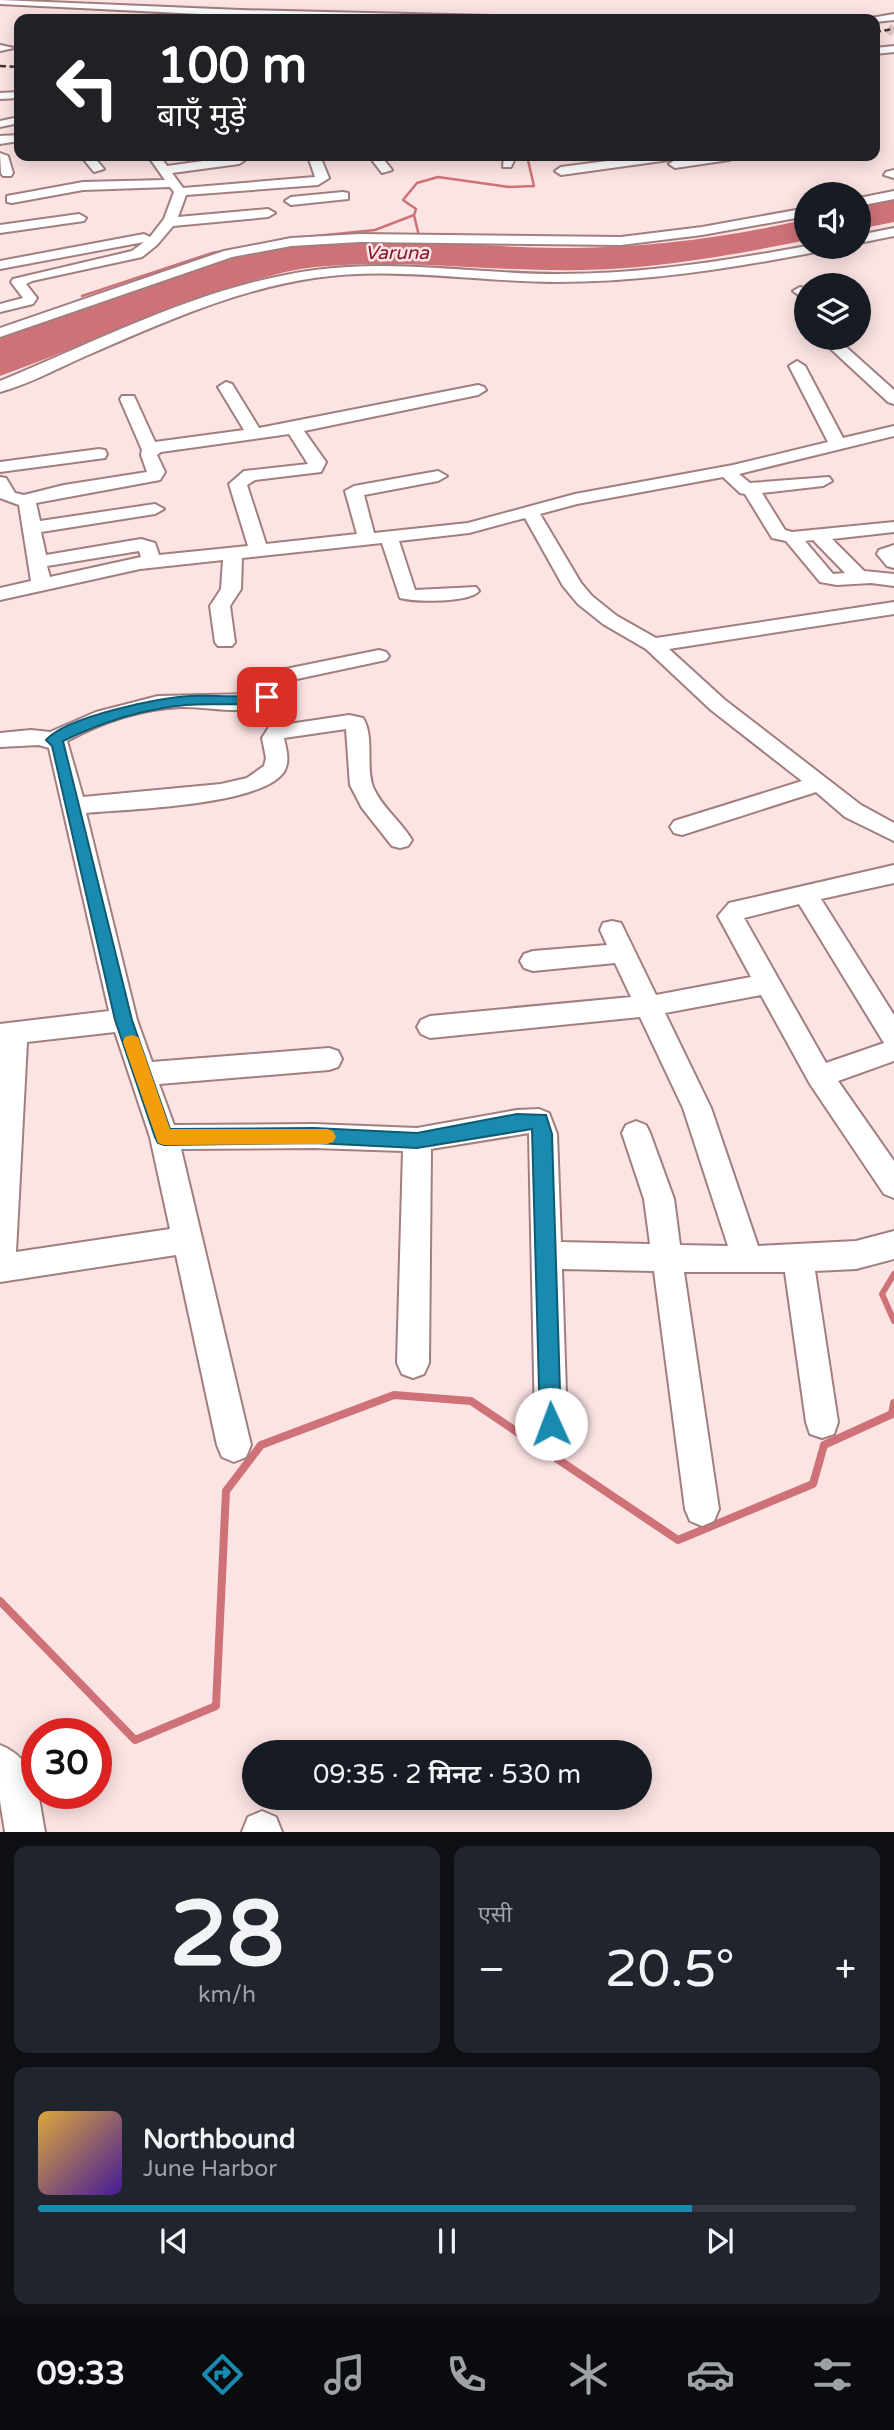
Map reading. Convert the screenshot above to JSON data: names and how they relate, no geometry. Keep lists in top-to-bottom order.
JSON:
{
  "water": ["Varuna"],
  "page": {
    "turn": ["100 m", "बाएँ मुड़ें"],
    "limit": "30",
    "trip": "09:35 · 2 मिनट · 530 m",
    "tile": [
      ["28", "km/h"],
      "एसी"
    ],
    "heat": ["−", "20.5°", "+"],
    "song": ["Northbound", "June Harbor"],
    "tabs": "09:33"
  }
}
